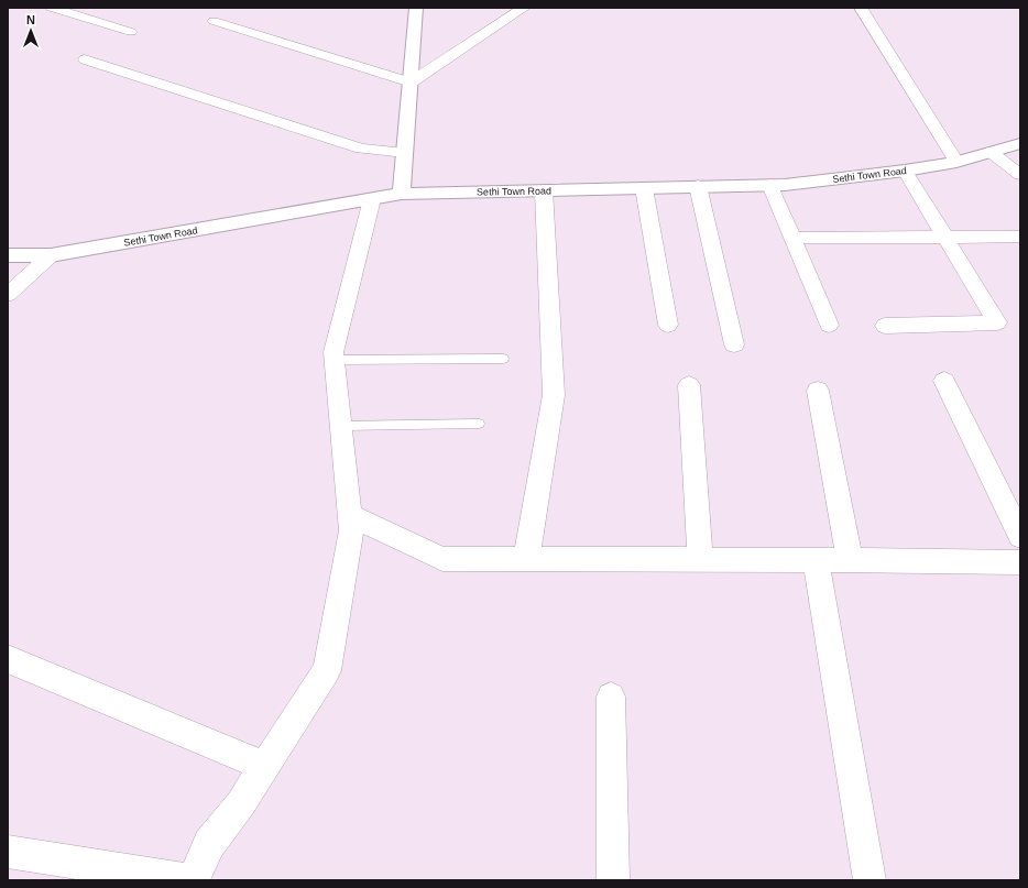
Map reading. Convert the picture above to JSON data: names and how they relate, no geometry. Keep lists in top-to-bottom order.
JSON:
{
  "streets": {
    "street": ["Sethi Town Road"]
  },
  "north": "top"
}
